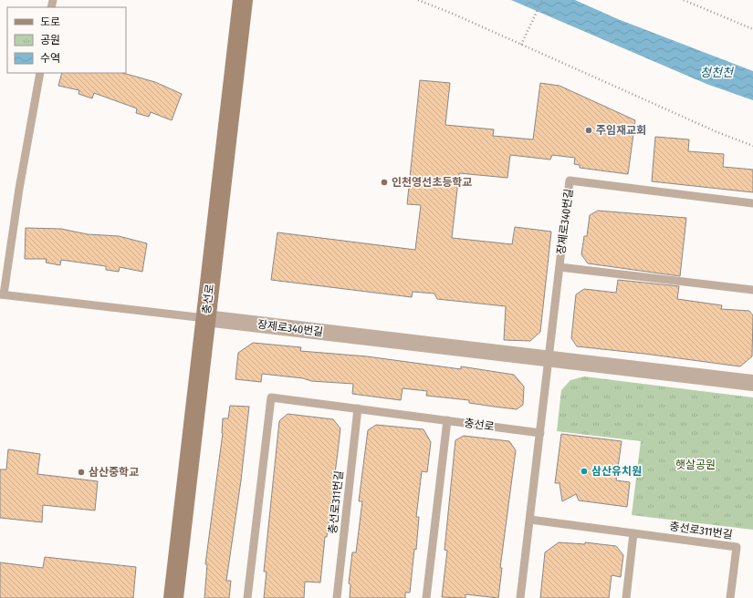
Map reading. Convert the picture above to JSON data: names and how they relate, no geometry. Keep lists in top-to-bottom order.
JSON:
{
  "streets": {
    "street": ["장제로340번길", "충선로"],
    "lane": ["충선로311번길"]
  },
  "crossings": [
    ["장제로340번길", "충선로"],
    ["충선로", "충선로311번길"]
  ],
  "water": ["청천천"],
  "parks": ["햇살공원"],
  "places": [
    "주임재교회",
    "인천영선초등학교",
    "삼산유치원",
    "삼산중학교"
  ],
  "legend": ["도로", "공원", "수역"]
}
